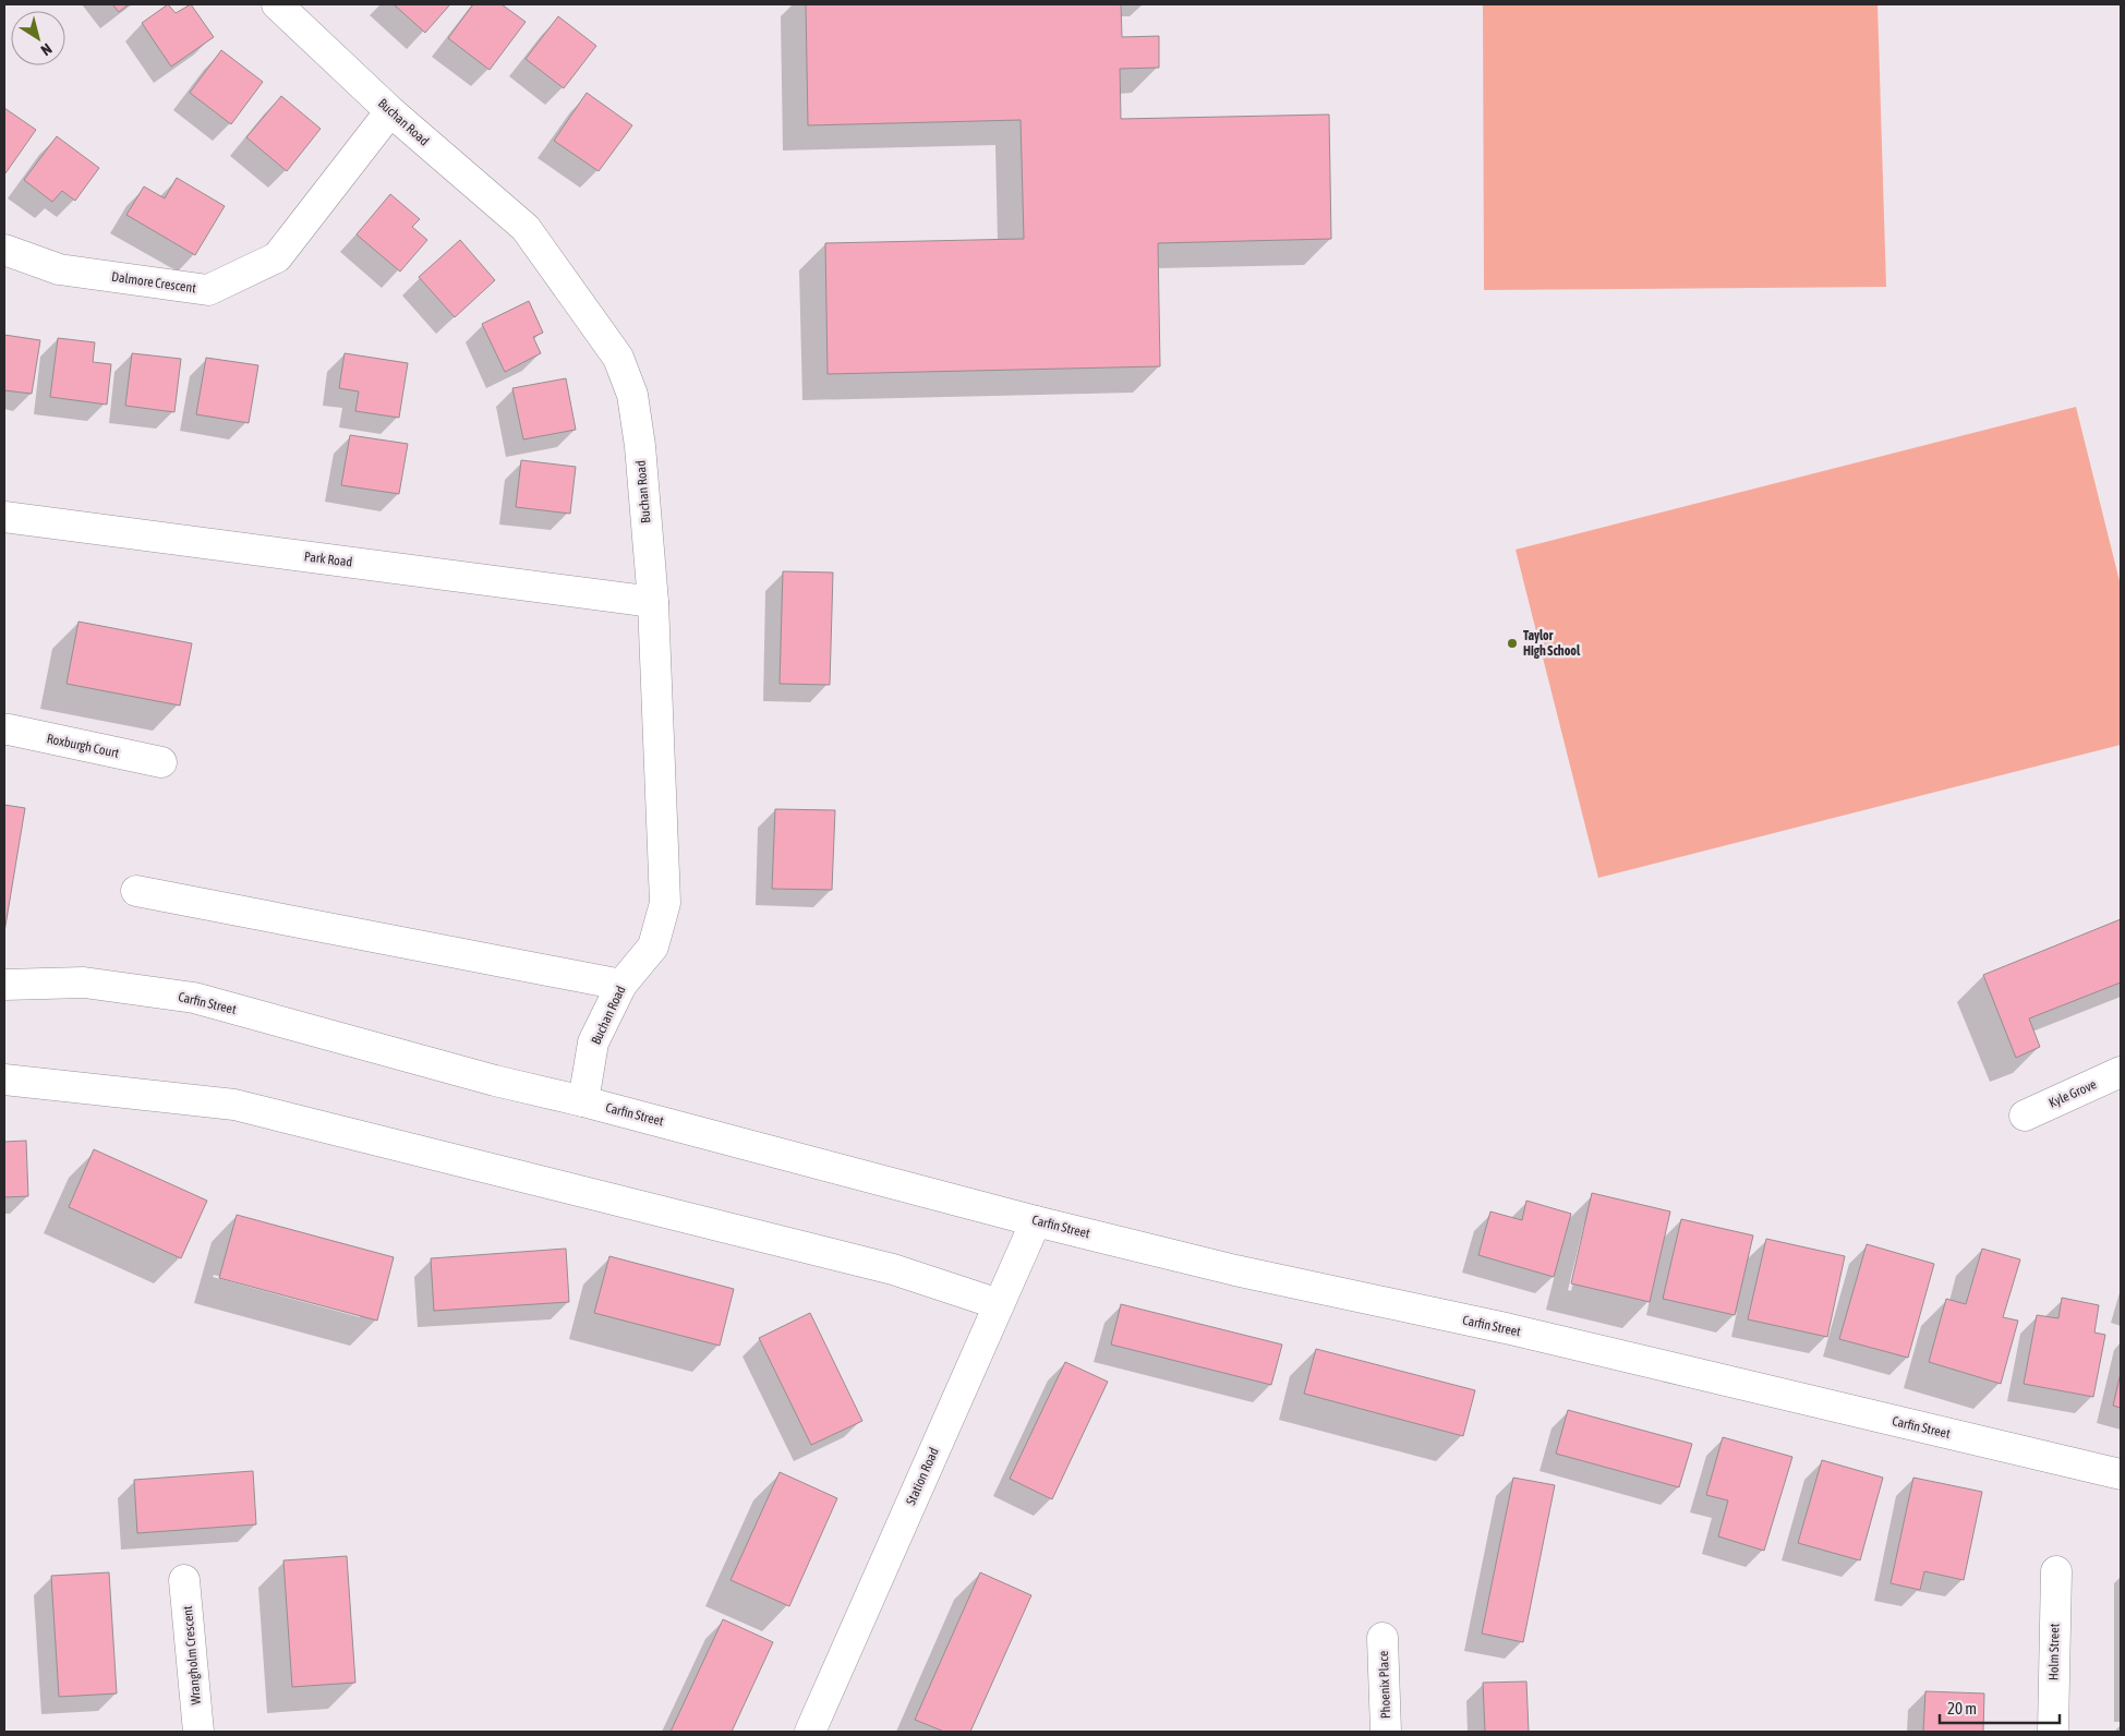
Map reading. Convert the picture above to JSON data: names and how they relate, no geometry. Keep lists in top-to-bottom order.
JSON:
{
  "streets": {
    "street": [
      "Buchan Road",
      "Dalmore Crescent",
      "Park Road",
      "Roxburgh Court",
      "Carfin Street",
      "Kyle Grove",
      "Station Road",
      "Holm Street",
      "Wrangholm Crescent",
      "Phoenix Place"
    ]
  },
  "crossings": [
    ["Buchan Road", "Dalmore Crescent"],
    ["Buchan Road", "Park Road"],
    ["Buchan Road", "Carfin Street"],
    ["Carfin Street", "Station Road"]
  ],
  "places": ["Taylor High School"],
  "scale_bar": "20 m",
  "north": "bottom right"
}
